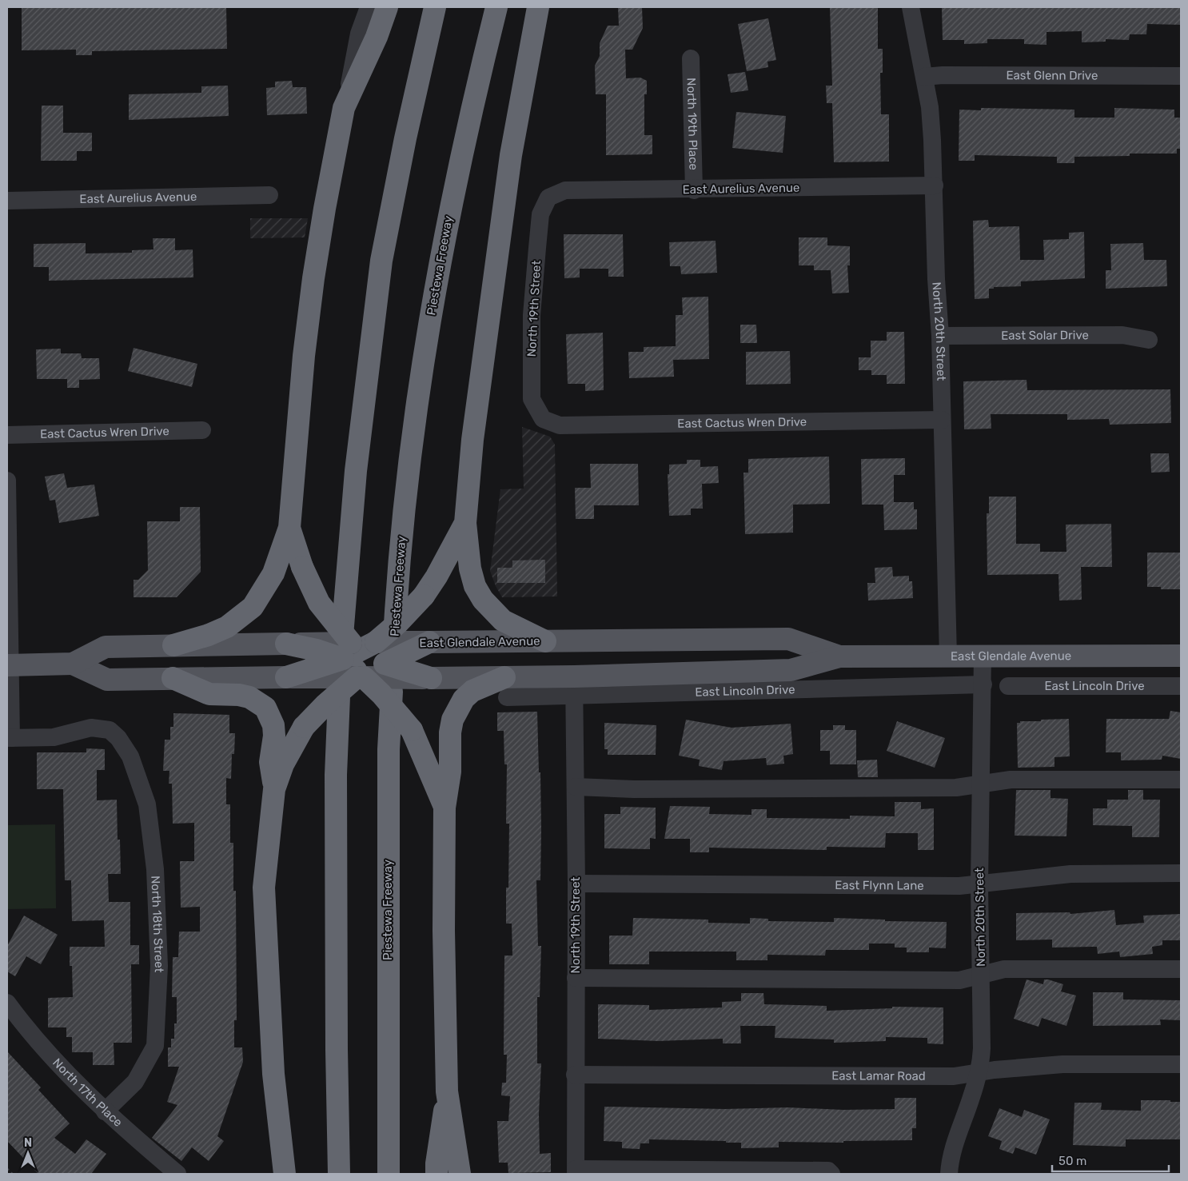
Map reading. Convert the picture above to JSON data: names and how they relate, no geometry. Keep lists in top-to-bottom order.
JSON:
{
  "streets": {
    "highway": ["Piestewa Freeway"],
    "main road": ["East Glendale Avenue"],
    "street": [
      "East Glenn Drive",
      "North 19th Place",
      "East Aurelius Avenue",
      "North 19th Street",
      "North 20th Street",
      "East Solar Drive",
      "East Cactus Wren Drive",
      "East Lincoln Drive",
      "East Flynn Lane",
      "North 18th Street",
      "East Lamar Road",
      "North 17th Place"
    ]
  },
  "crossings": [
    ["East Glenn Drive", "North 20th Street"],
    ["North 19th Place", "East Aurelius Avenue"],
    ["East Aurelius Avenue", "North 19th Street"],
    ["East Aurelius Avenue", "North 20th Street"],
    ["North 19th Street", "East Cactus Wren Drive"],
    ["North 19th Street", "East Glendale Avenue"],
    ["North 19th Street", "East Lincoln Drive"],
    ["North 19th Street", "East Flynn Lane"],
    ["North 19th Street", "East Lamar Road"],
    ["North 20th Street", "East Solar Drive"],
    ["North 20th Street", "East Cactus Wren Drive"],
    ["North 20th Street", "East Glendale Avenue"],
    ["North 20th Street", "East Lincoln Drive"],
    ["North 20th Street", "East Flynn Lane"],
    ["North 20th Street", "East Lamar Road"],
    ["East Glendale Avenue", "East Lincoln Drive"],
    ["North 18th Street", "North 17th Place"]
  ],
  "scale_bar": "50 m",
  "north": "top"
}
